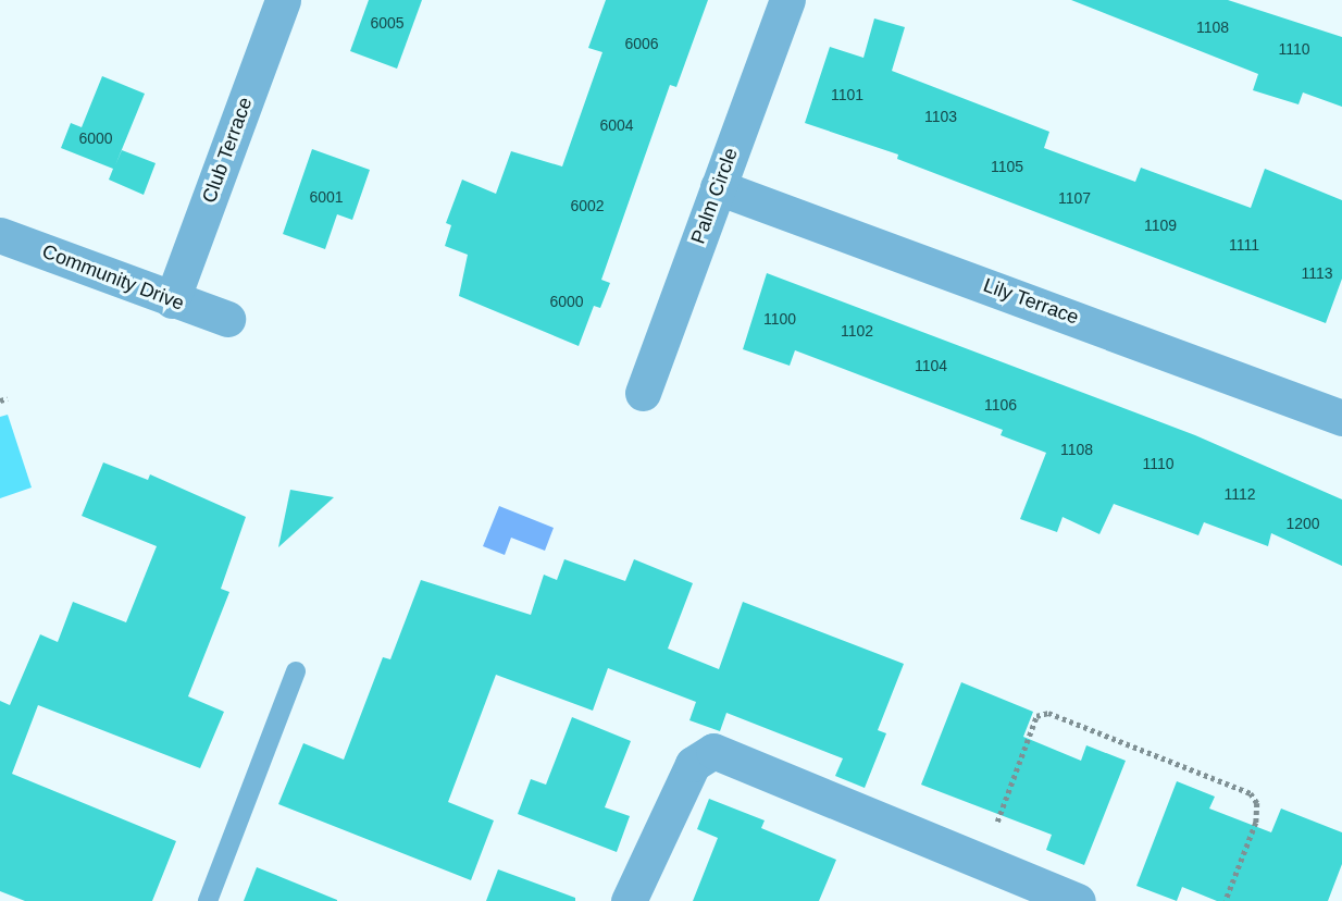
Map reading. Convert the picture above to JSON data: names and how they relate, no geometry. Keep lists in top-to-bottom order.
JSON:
{
  "streets": {
    "street": [
      "Club Terrace",
      "Palm Circle",
      "Community Drive",
      "Lily Terrace"
    ]
  },
  "crossings": [
    ["Club Terrace", "Community Drive"],
    ["Palm Circle", "Lily Terrace"]
  ],
  "house_numbers": [
    "6005",
    "1108",
    "6006",
    "1110",
    "1101",
    "1103",
    "6004",
    "6000",
    "1105",
    "6001",
    "1107",
    "6002",
    "1109",
    "1111",
    "1113",
    "6000",
    "1100",
    "1102",
    "1104",
    "1106",
    "1108",
    "1110",
    "1112",
    "1200"
  ]
}
